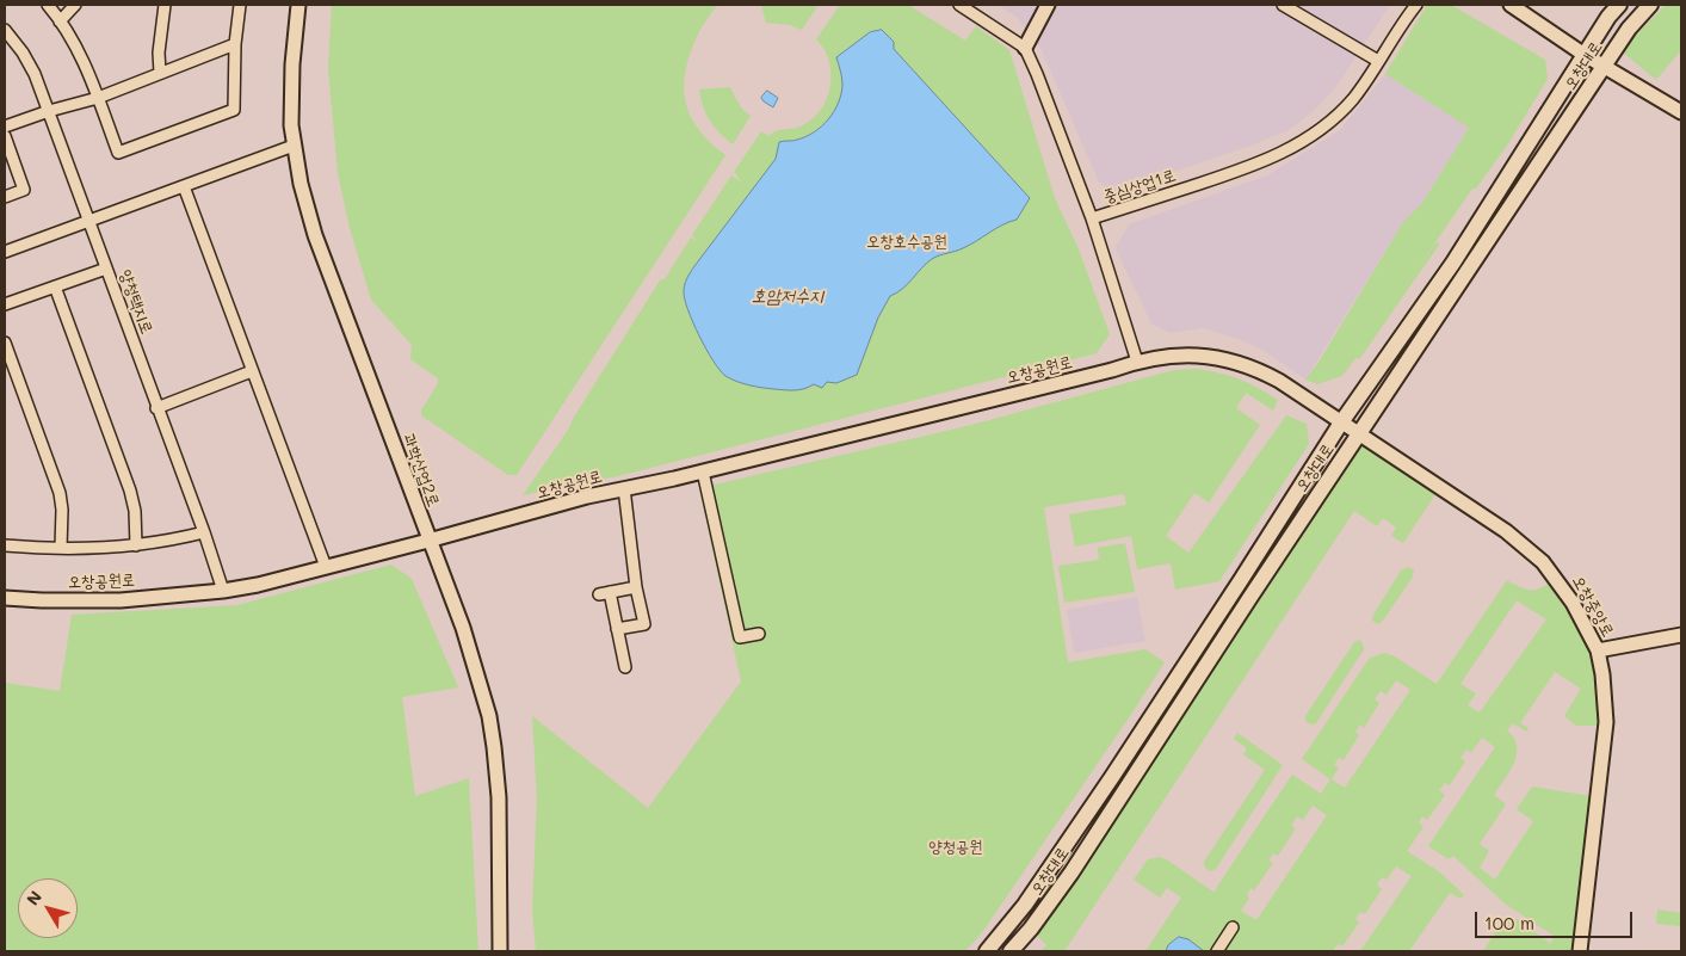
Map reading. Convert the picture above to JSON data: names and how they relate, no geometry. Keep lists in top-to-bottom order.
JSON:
{
  "streets": {
    "main road": ["오창대로"],
    "street": [
      "중심상업1로",
      "양청택지로",
      "오창공원로",
      "과학산업2로",
      "오창중앙로"
    ]
  },
  "crossings": [
    ["오창대로", "오창공원로"],
    ["오창대로", "오창중앙로"],
    ["양청택지로", "오창공원로"],
    ["오창공원로", "과학산업2로"],
    ["오창공원로", "오창중앙로"]
  ],
  "water": ["호암저수지"],
  "parks": ["오창호수공원", "양청공원"],
  "scale_bar": "100 m",
  "north": "top left"
}
